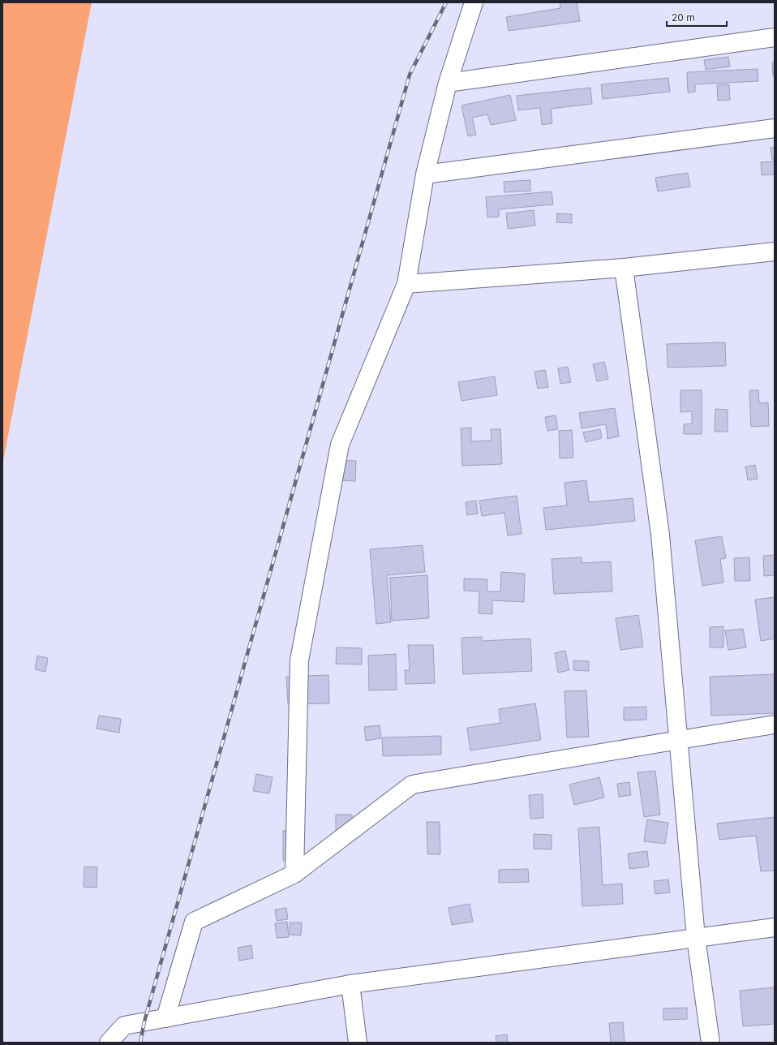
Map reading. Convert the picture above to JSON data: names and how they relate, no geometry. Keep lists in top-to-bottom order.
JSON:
{
  "scale_bar": "20 m"
}
